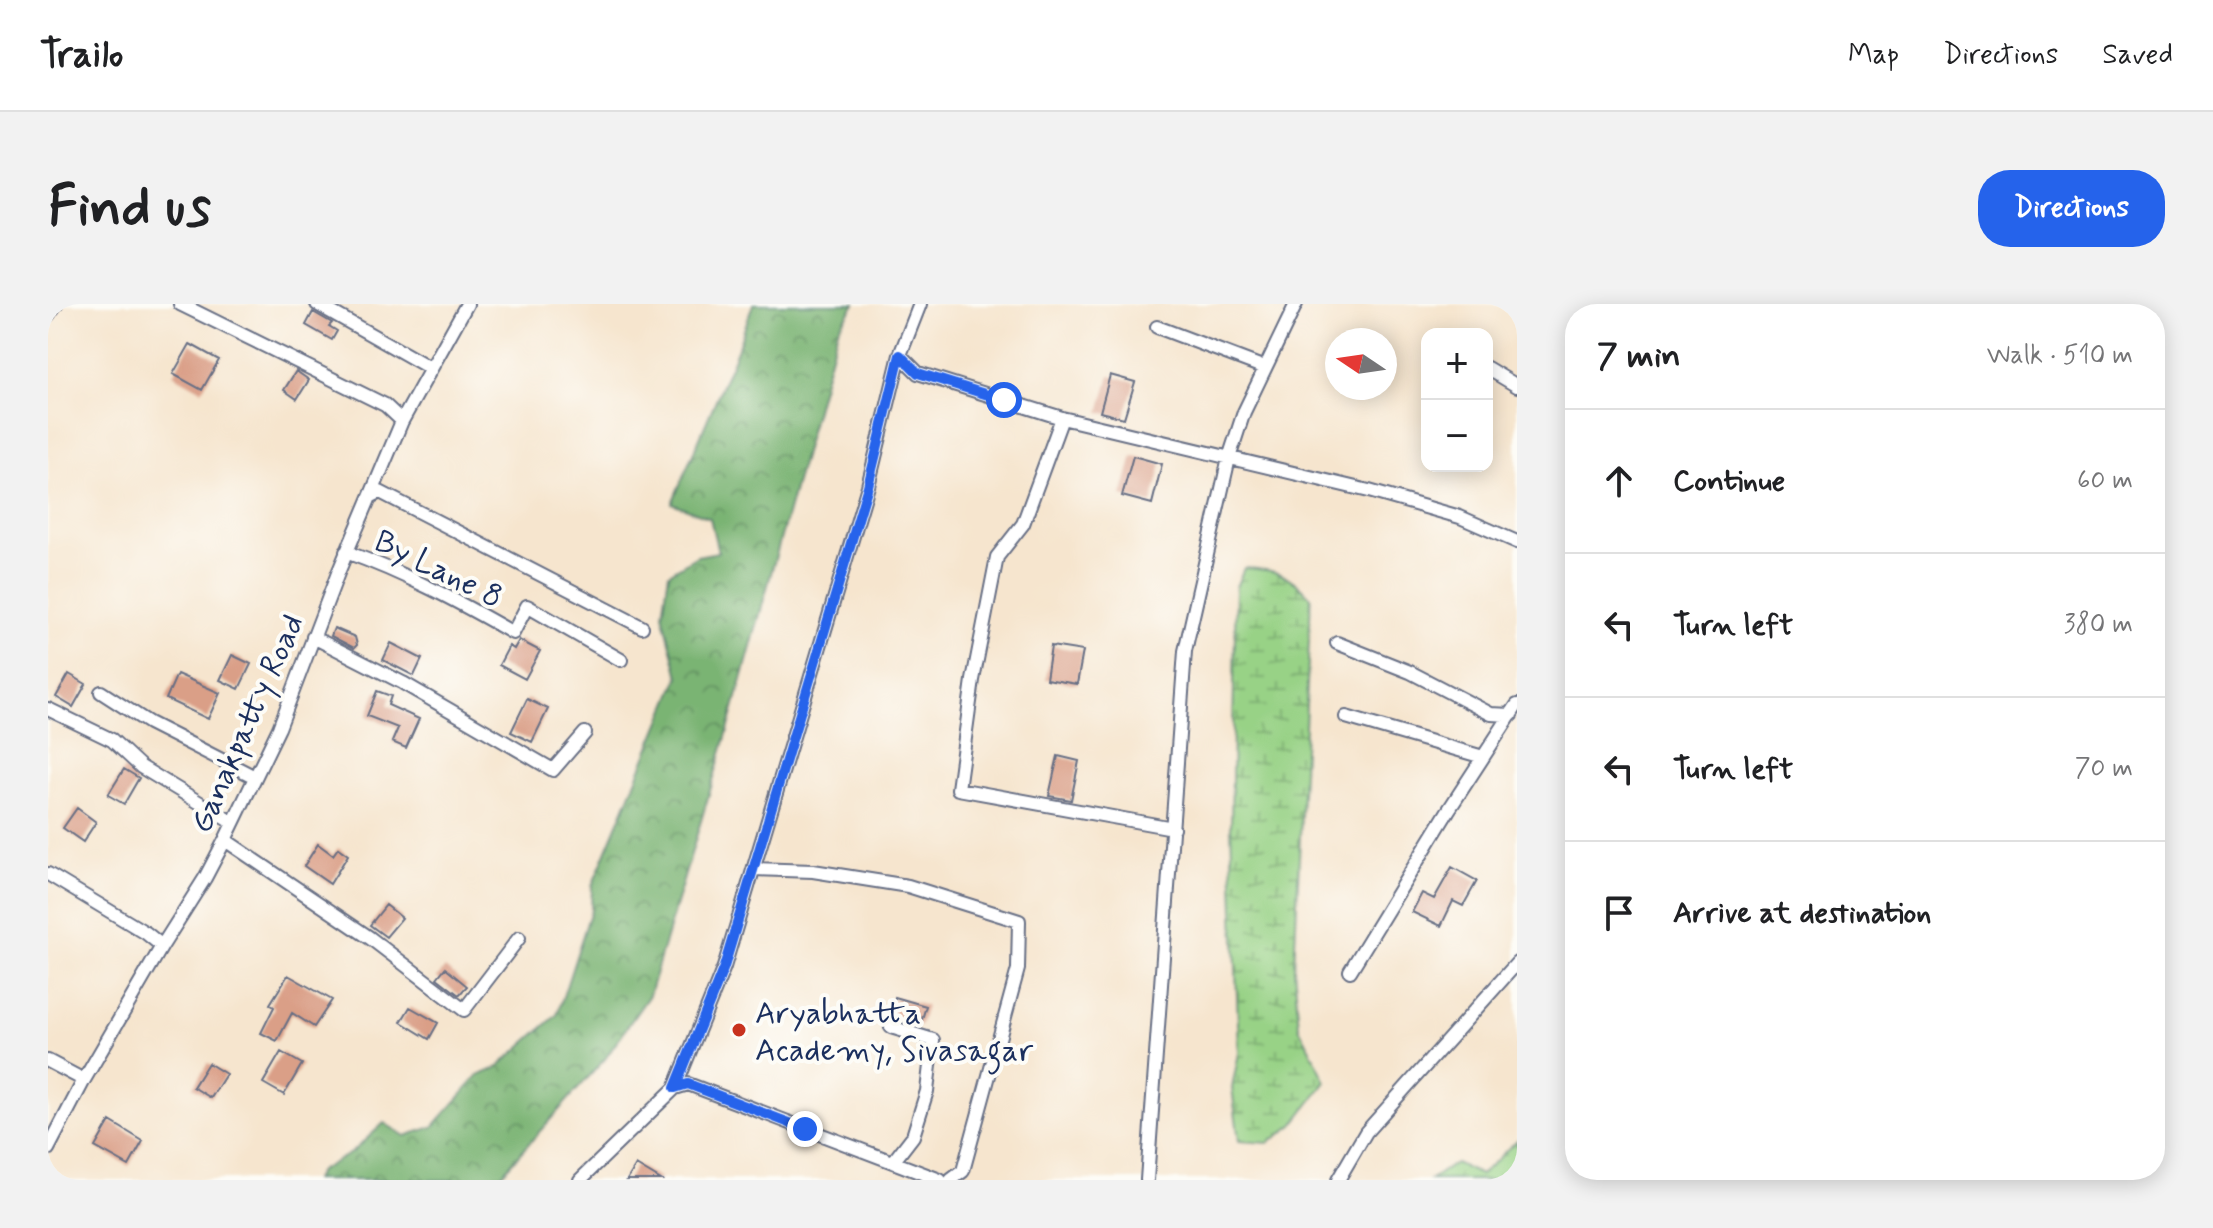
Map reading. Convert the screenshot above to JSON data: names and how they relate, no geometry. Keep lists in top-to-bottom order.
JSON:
{
  "streets": {
    "street": ["By Lane 8", "Ganakpatty Road"]
  },
  "crossings": [
    ["By Lane 8", "Ganakpatty Road"]
  ],
  "places": ["Aryabhatta Academy, Sivasagar"],
  "north": "left",
  "page": {
    "header": "Trailo",
    "nav": ["Map", "Directions", "Saved"],
    "buttons": "Directions",
    "title": "Find us",
    "heading": ["7 min", "Walk · 510 m"],
    "map_buttons": ["+", "−"],
    "list": [
      ["Continue", "60 m"],
      ["Turn left", "380 m"],
      ["Turn left", "70 m"],
      "Arrive at destination"
    ]
  }
}
